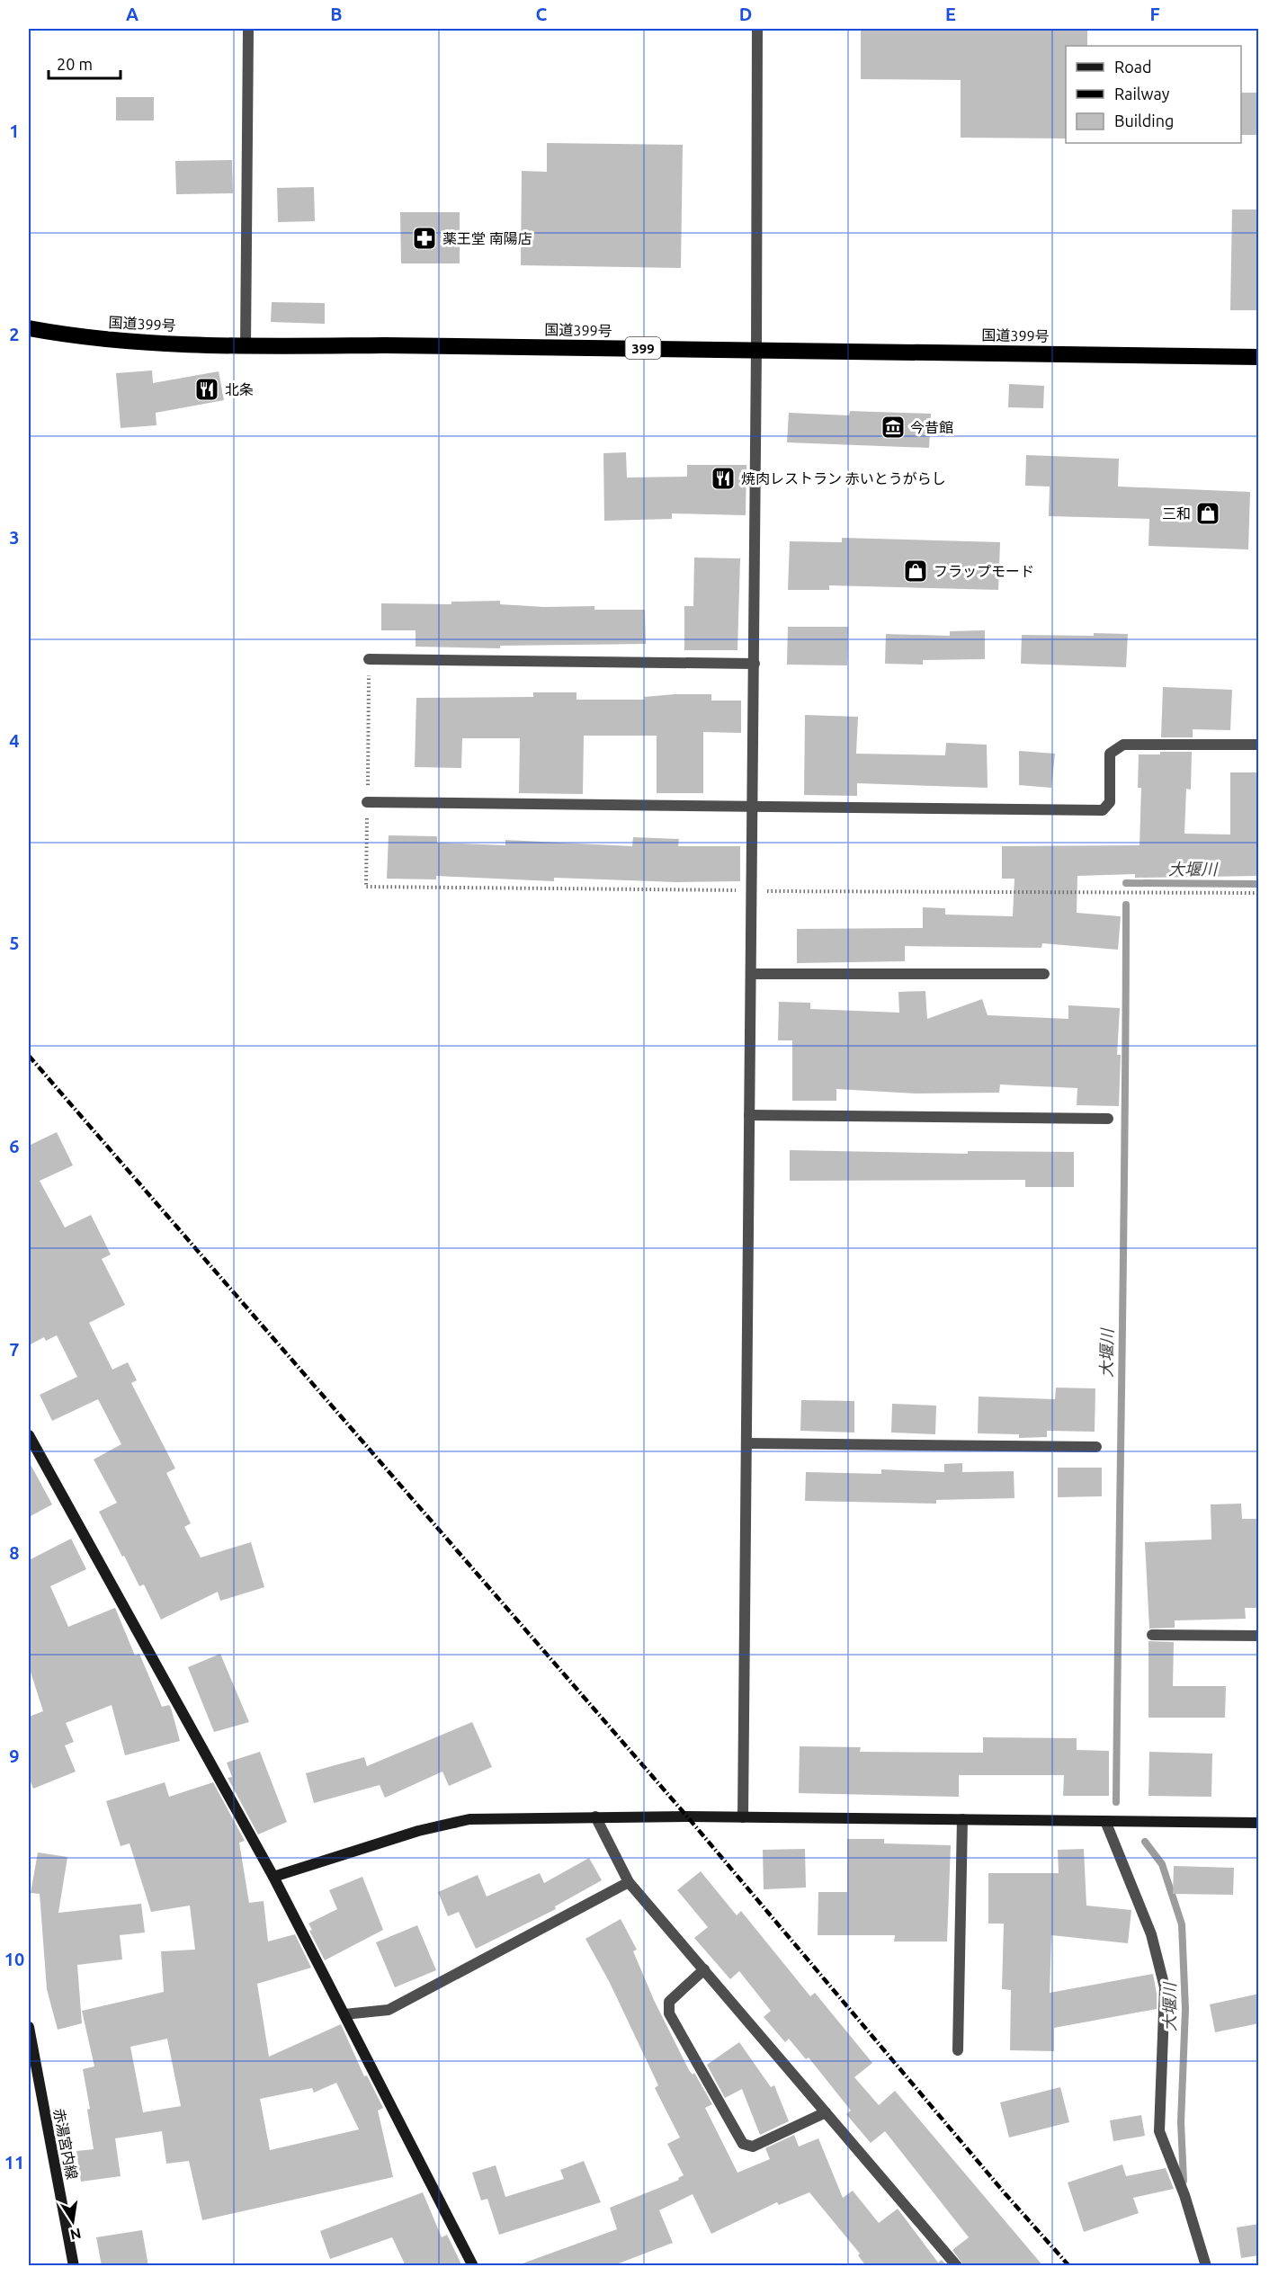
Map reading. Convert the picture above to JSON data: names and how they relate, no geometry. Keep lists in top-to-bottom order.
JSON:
{
  "streets": {
    "highway": ["国道399号", "399"],
    "street": ["赤湯宮内線"]
  },
  "water": ["大堰川"],
  "places": {
    "pharmacy": ["薬王堂 南陽店"],
    "restaurant": ["北条", "焼肉レストラン 赤いとうがらし"],
    "museum": ["今昔館"],
    "shop": ["三和", "フラップモード"]
  },
  "legend": ["Road", "Railway", "Building"],
  "scale_bar": "20 m",
  "north": "bottom",
  "grid": {
    "columns": [
      "A",
      "B",
      "C",
      "D",
      "E",
      "F"
    ],
    "rows": [
      "1",
      "2",
      "3",
      "4",
      "5",
      "6",
      "7",
      "8",
      "9",
      "10",
      "11"
    ]
  }
}
